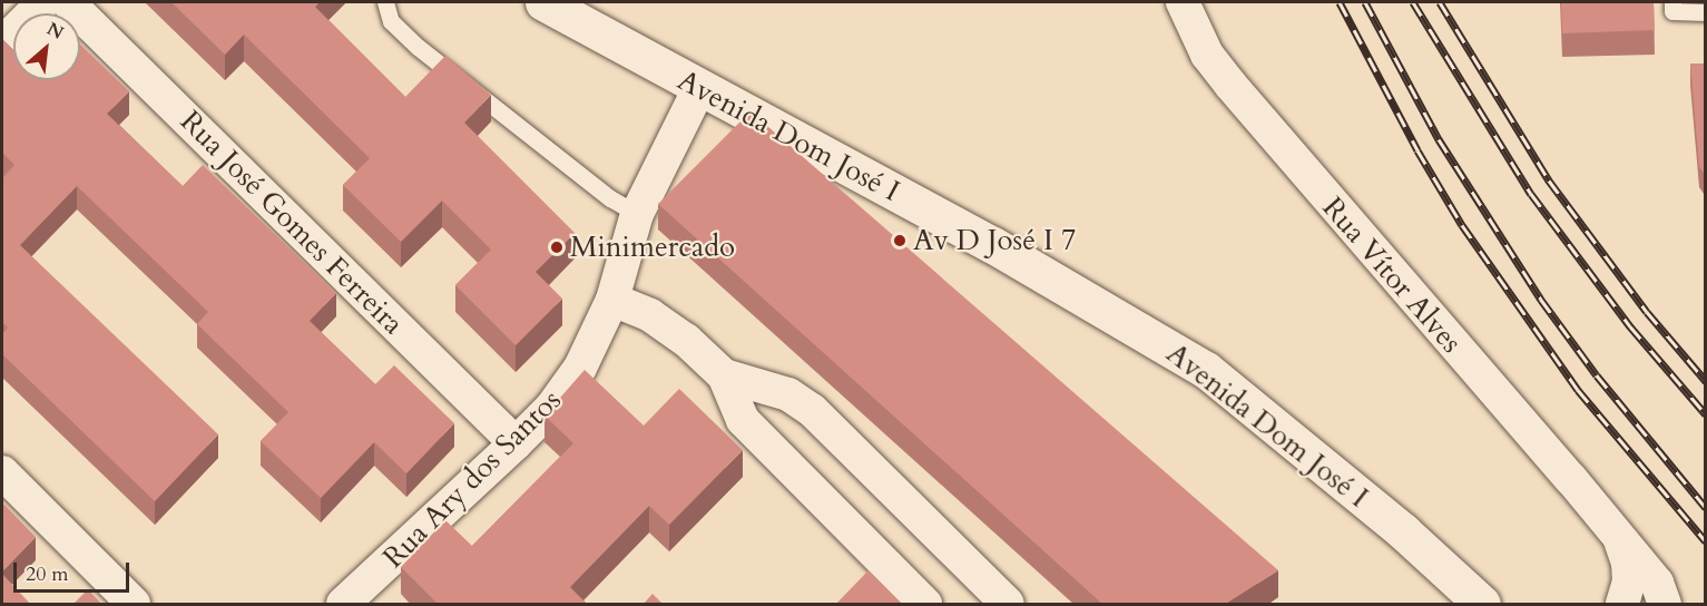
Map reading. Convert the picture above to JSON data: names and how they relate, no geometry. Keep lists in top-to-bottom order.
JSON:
{
  "streets": {
    "street": [
      "Avenida Dom José I",
      "Rua José Gomes Ferreira",
      "Rua Vítor Alves",
      "Rua Ary dos Santos"
    ]
  },
  "crossings": [
    ["Avenida Dom José I", "Rua Ary dos Santos"],
    ["Rua José Gomes Ferreira", "Rua Ary dos Santos"]
  ],
  "places": ["Av D José I 7", "Minimercado"],
  "scale_bar": "20 m",
  "north": "top right"
}
